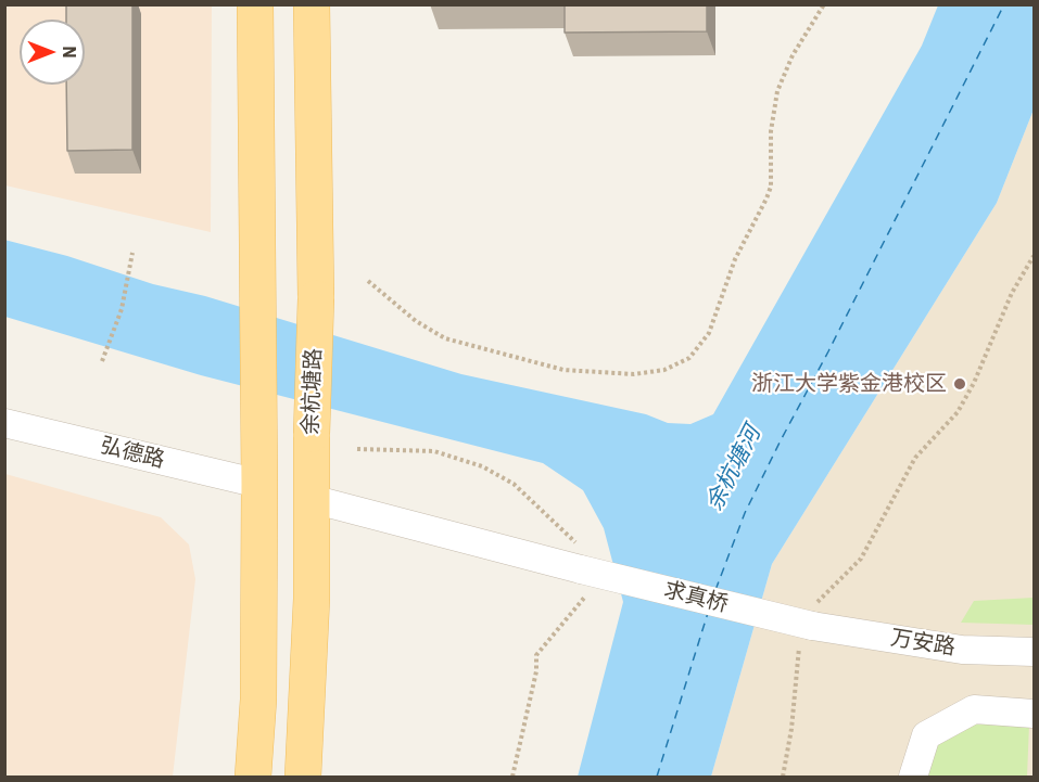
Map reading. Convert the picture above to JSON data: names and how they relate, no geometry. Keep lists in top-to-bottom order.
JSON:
{
  "streets": {
    "main road": ["余杭塘路"],
    "street": ["弘德路", "求真桥", "万安路"]
  },
  "crossings": [
    ["余杭塘路", "求真桥"],
    ["求真桥", "万安路"]
  ],
  "water": ["余杭塘河"],
  "places": ["浙江大学紫金港校区"],
  "north": "right"
}
